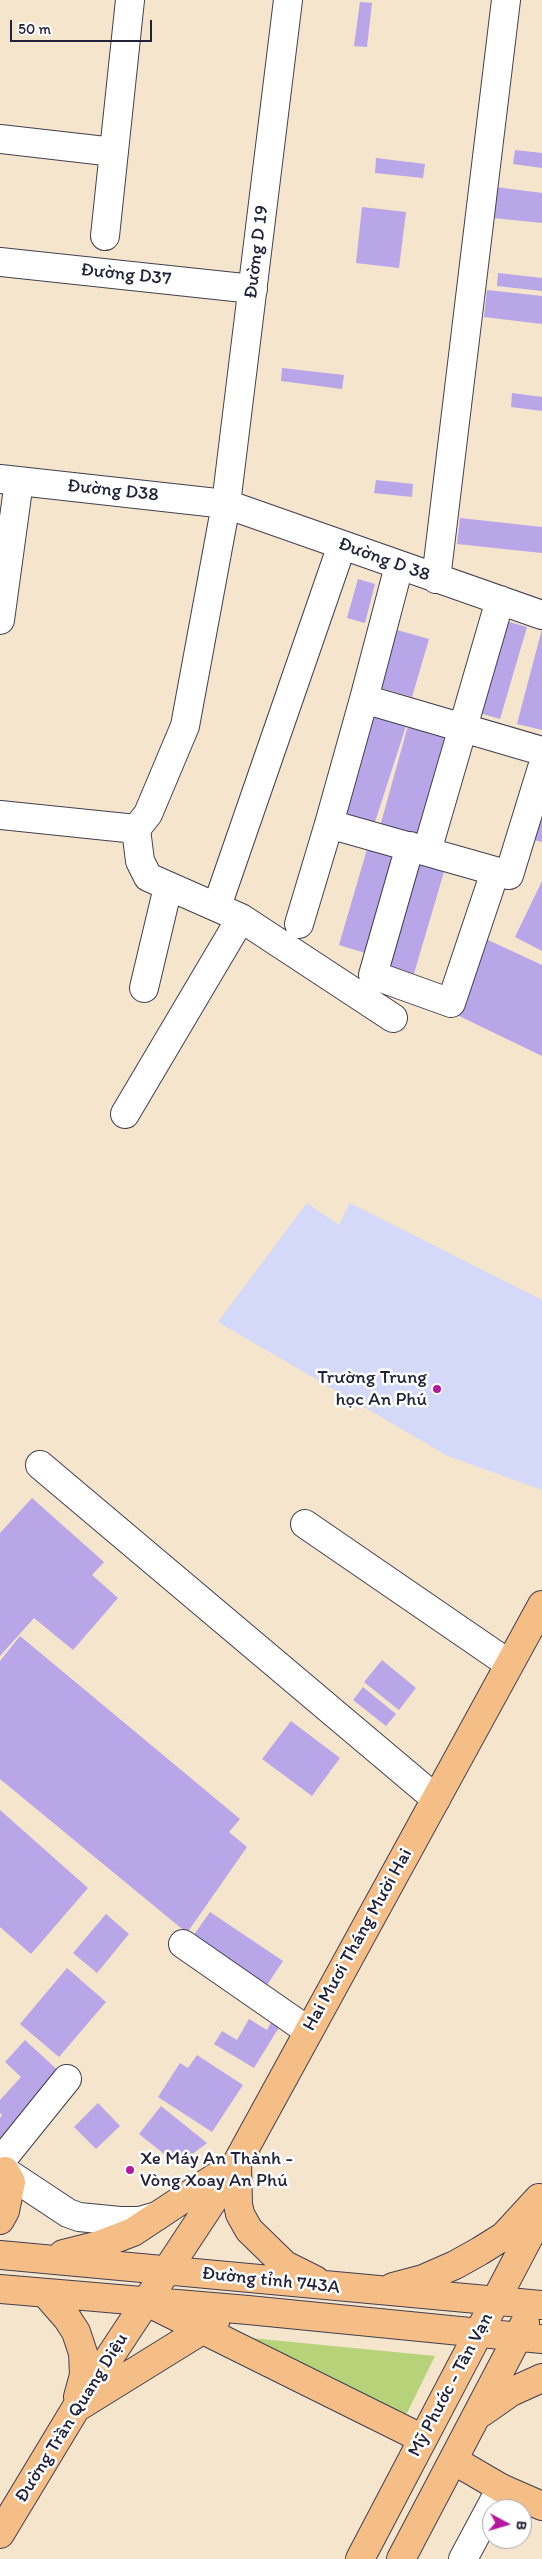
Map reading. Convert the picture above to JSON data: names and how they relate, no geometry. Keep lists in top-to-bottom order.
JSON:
{
  "streets": {
    "main road": [
      "Hai Mươi Tháng Mười Hai",
      "Đường tỉnh 743A",
      "Mỹ Phước - Tân Vạn",
      "Đường Trần Quang Diệu"
    ],
    "street": [
      "Đường D 19",
      "Đường D37",
      "Đường D38",
      "Đường D 38"
    ]
  },
  "crossings": [
    ["Đường D 19", "Đường D37"],
    ["Đường D 19", "Đường D38"],
    ["Đường D 19", "Đường D 38"],
    ["Đường D38", "Đường D 38"],
    ["Hai Mươi Tháng Mười Hai", "Đường tỉnh 743A"],
    ["Hai Mươi Tháng Mười Hai", "Đường Trần Quang Diệu"],
    ["Đường tỉnh 743A", "Mỹ Phước - Tân Vạn"],
    ["Đường tỉnh 743A", "Đường Trần Quang Diệu"]
  ],
  "places": ["Trường Trung học An Phú", "Xe Máy An Thành - Vòng Xoay An Phú"],
  "scale_bar": "50 m",
  "north": "right"
}
